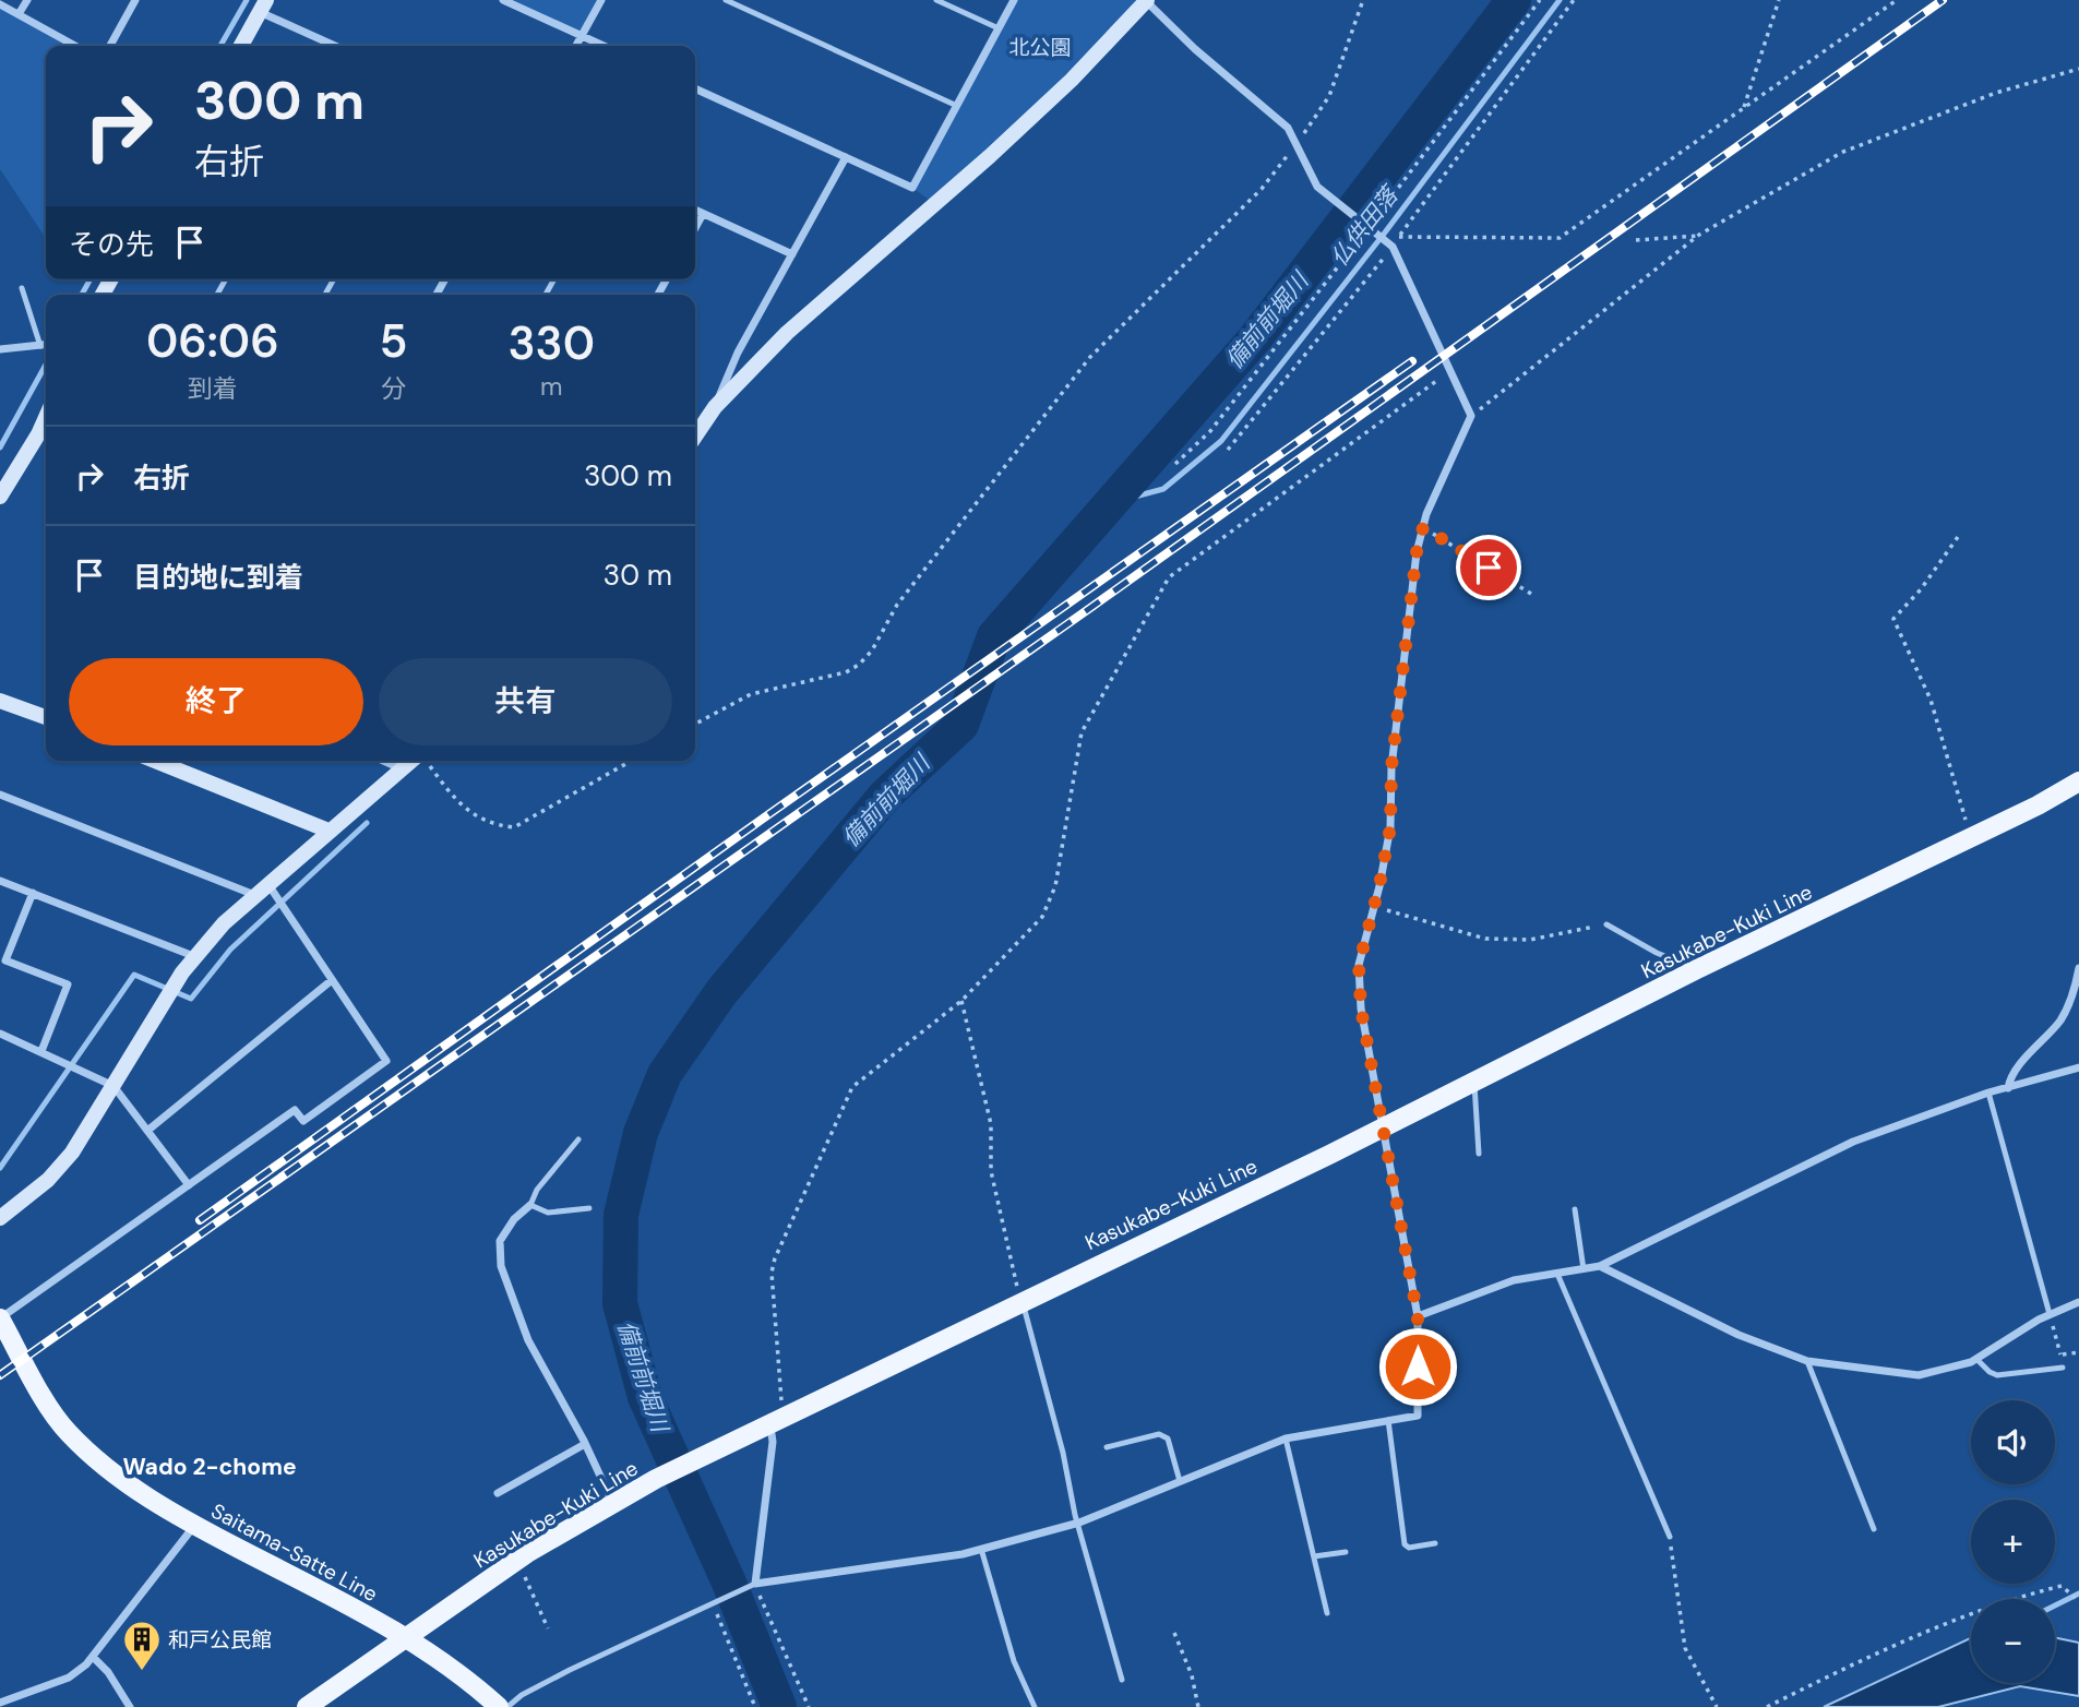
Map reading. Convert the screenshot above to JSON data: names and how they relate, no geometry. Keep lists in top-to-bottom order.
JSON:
{
  "streets": {
    "main road": ["Kasukabe-Kuki Line", "Saitama-Satte Line"]
  },
  "crossings": [
    ["Kasukabe-Kuki Line", "Saitama-Satte Line"]
  ],
  "districts": ["Wado 2-chome"],
  "water": ["仏供田落", "備前前堀川"],
  "parks": ["北公園"],
  "places": {
    "building": ["和戸公民館"]
  },
  "page": {
    "turn": ["300 m", "右折"],
    "then": "その先",
    "eta": [
      "06:06",
      "到着",
      "5",
      "分",
      "330",
      "m"
    ],
    "list": [
      {
        "name": "右折",
        "value": "300 m"
      },
      {
        "name": "目的地に到着",
        "value": "30 m"
      }
    ],
    "buttons": ["終了", "共有"],
    "map_buttons": ["+", "−"]
  }
}
